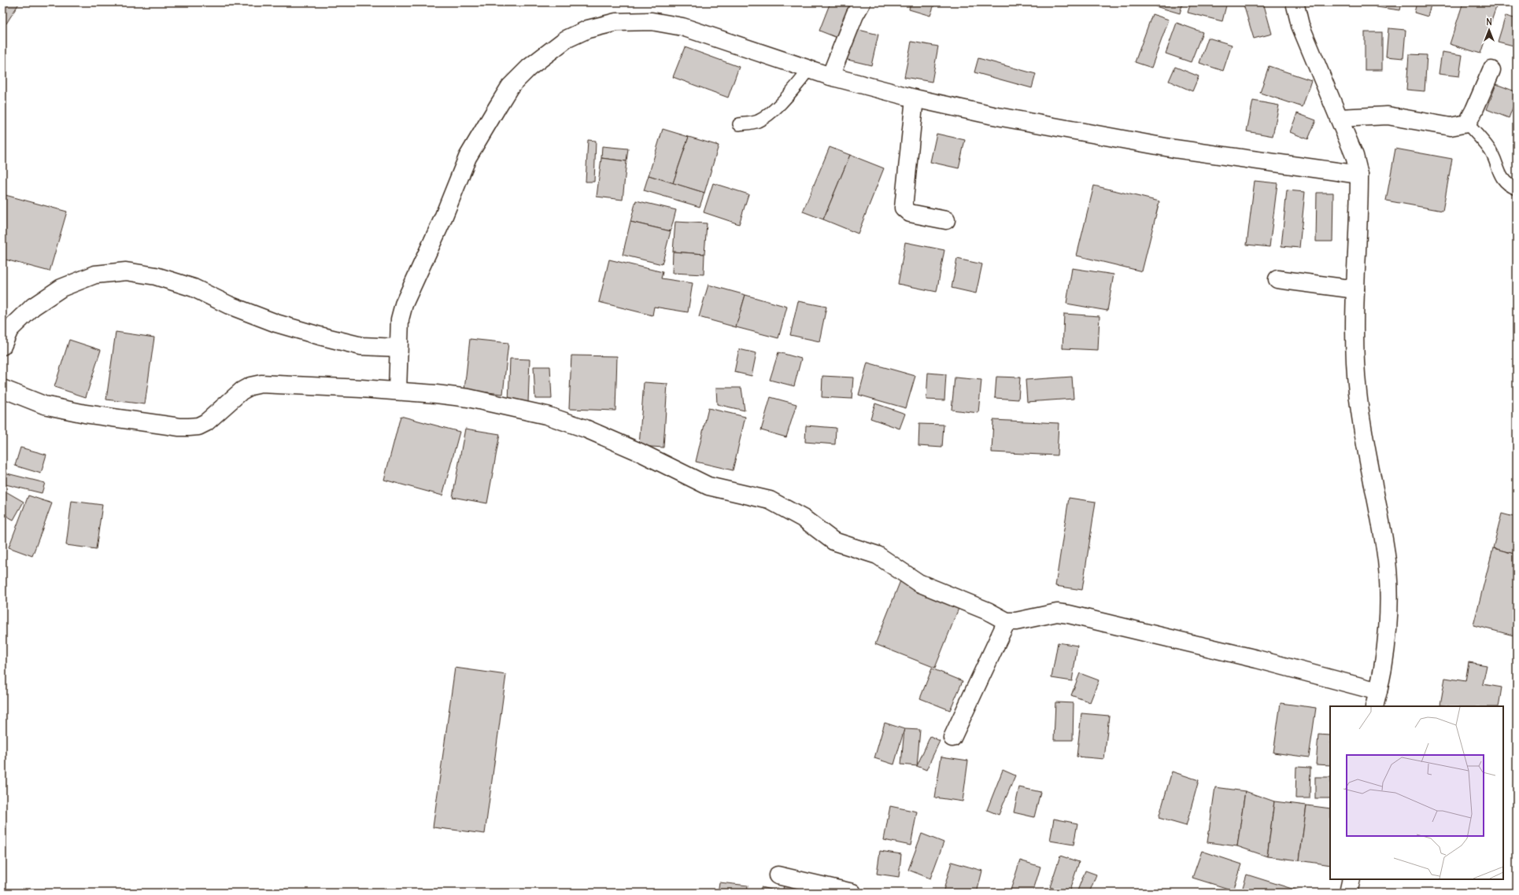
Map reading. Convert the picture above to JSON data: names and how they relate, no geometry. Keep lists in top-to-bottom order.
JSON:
{
  "north": "top"
}
